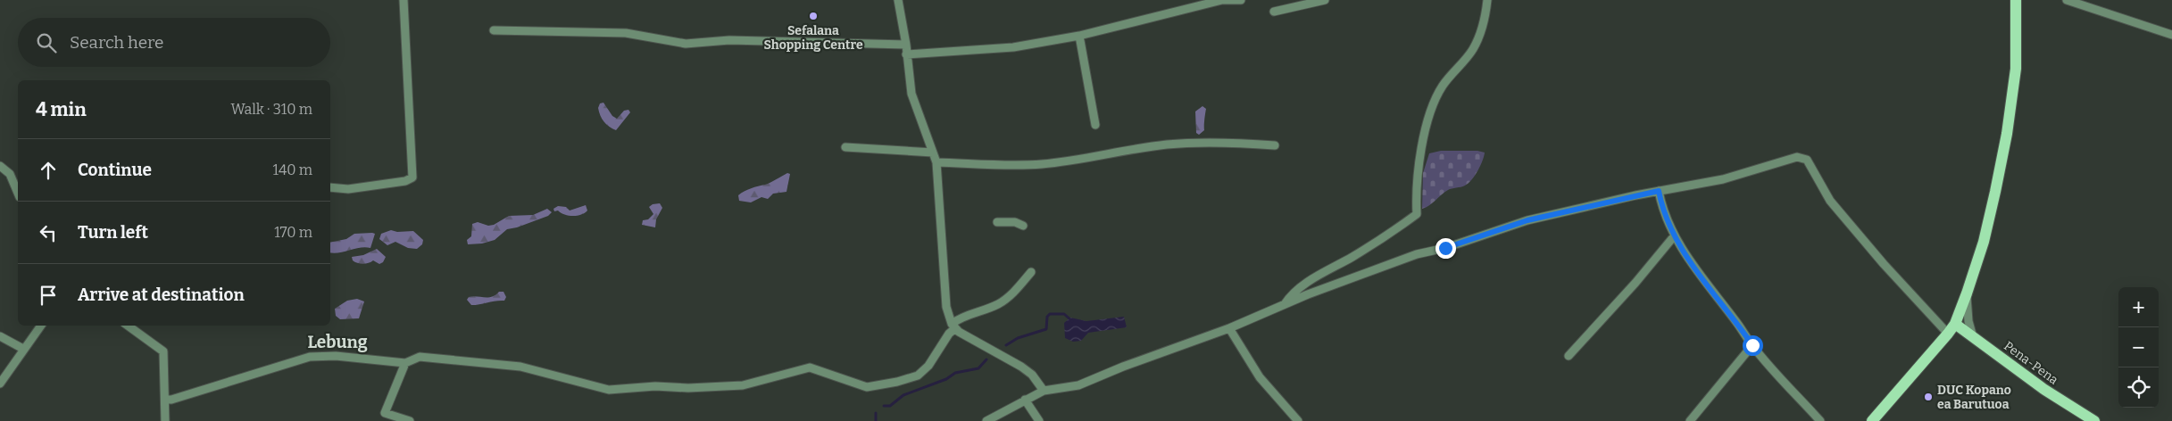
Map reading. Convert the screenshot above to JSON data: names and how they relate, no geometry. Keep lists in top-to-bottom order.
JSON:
{
  "streets": {
    "main road": ["Pena-Pena"]
  },
  "districts": ["Lebung"],
  "places": ["Sefalana Shopping Centre", "DUC Kopano ea Barutuoa"],
  "page": {
    "search": "Search here",
    "heading": ["4 min", "Walk · 310 m"],
    "list": [
      ["Continue", "140 m"],
      ["Turn left", "170 m"],
      "Arrive at destination"
    ],
    "map_buttons": ["+", "−"]
  }
}
